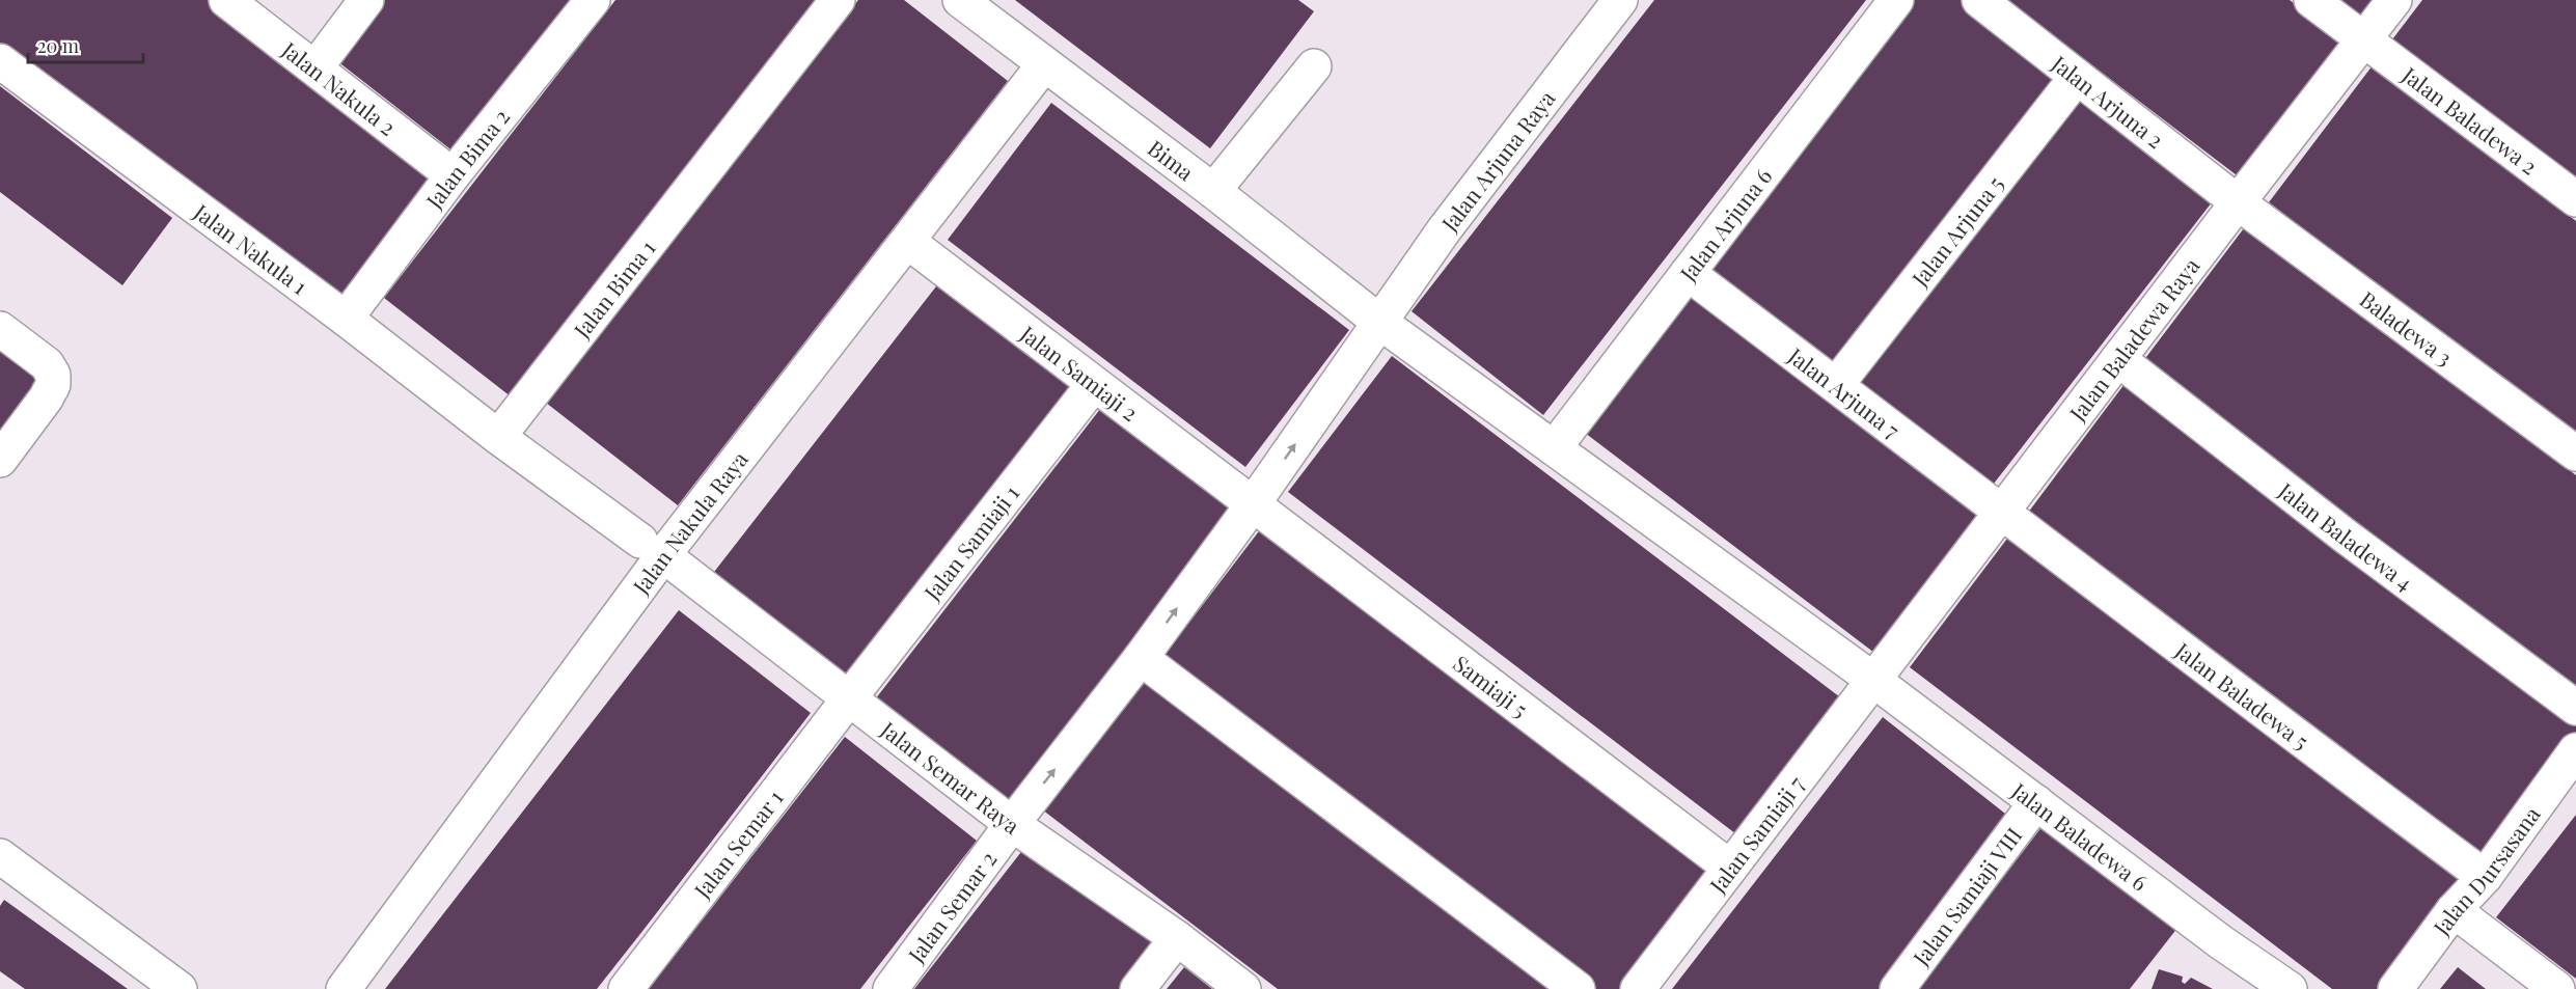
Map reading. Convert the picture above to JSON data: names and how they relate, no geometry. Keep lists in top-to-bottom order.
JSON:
{
  "streets": {
    "street": [
      "Jalan Nakula 2",
      "Jalan Arjuna 2",
      "Jalan Baladewa 2",
      "Jalan Bima 2",
      "Bima",
      "Jalan Arjuna Raya",
      "Jalan Arjuna 6",
      "Jalan Arjuna 5",
      "Jalan Nakula 1",
      "Jalan Bima 1",
      "Baladewa 3",
      "Jalan Baladewa Raya",
      "Jalan Samiaji 2",
      "Jalan Arjuna 7",
      "Jalan Nakula Raya",
      "Jalan Baladewa 4",
      "Jalan Samiaji 1",
      "Samiaji 5",
      "Jalan Baladewa 5",
      "Jalan Semar Raya",
      "Jalan Samiaji 7",
      "Jalan Baladewa 6",
      "Jalan Semar 1",
      "Jalan Dursasana",
      "Jalan Samiaji VIII",
      "Jalan Semar 2"
    ]
  },
  "crossings": [
    ["Jalan Nakula 2", "Jalan Bima 2"],
    ["Jalan Arjuna 2", "Jalan Arjuna 5"],
    ["Jalan Arjuna 2", "Baladewa 3"],
    ["Jalan Arjuna 2", "Jalan Baladewa Raya"],
    ["Jalan Baladewa 2", "Jalan Baladewa Raya"],
    ["Jalan Bima 2", "Jalan Nakula 1"],
    ["Bima", "Jalan Arjuna Raya"],
    ["Bima", "Jalan Arjuna 6"],
    ["Bima", "Jalan Nakula Raya"],
    ["Bima", "Jalan Baladewa 6"],
    ["Jalan Arjuna Raya", "Jalan Samiaji 2"],
    ["Jalan Arjuna Raya", "Samiaji 5"],
    ["Jalan Arjuna Raya", "Jalan Semar 2"],
    ["Jalan Arjuna 6", "Jalan Arjuna 7"],
    ["Jalan Arjuna 6", "Jalan Baladewa 6"],
    ["Jalan Arjuna 5", "Jalan Arjuna 7"],
    ["Jalan Nakula 1", "Jalan Bima 1"],
    ["Baladewa 3", "Jalan Baladewa Raya"],
    ["Jalan Baladewa Raya", "Jalan Arjuna 7"],
    ["Jalan Baladewa Raya", "Jalan Baladewa 4"],
    ["Jalan Baladewa Raya", "Jalan Baladewa 5"],
    ["Jalan Baladewa Raya", "Jalan Samiaji 7"],
    ["Jalan Baladewa Raya", "Jalan Baladewa 6"],
    ["Jalan Samiaji 2", "Jalan Nakula Raya"],
    ["Jalan Samiaji 2", "Jalan Samiaji 1"],
    ["Jalan Samiaji 2", "Samiaji 5"],
    ["Jalan Samiaji 2", "Jalan Semar 2"],
    ["Jalan Arjuna 7", "Jalan Baladewa 5"],
    ["Jalan Nakula Raya", "Jalan Semar Raya"],
    ["Jalan Samiaji 1", "Jalan Semar Raya"],
    ["Jalan Samiaji 1", "Jalan Semar 1"],
    ["Samiaji 5", "Jalan Samiaji 7"],
    ["Samiaji 5", "Jalan Semar 2"],
    ["Jalan Baladewa 5", "Jalan Dursasana"],
    ["Jalan Semar Raya", "Jalan Semar 1"],
    ["Jalan Semar Raya", "Jalan Semar 2"],
    ["Jalan Samiaji 7", "Jalan Baladewa 6"],
    ["Jalan Baladewa 6", "Jalan Samiaji VIII"]
  ],
  "one_way": ["Jalan Arjuna Raya", "Jalan Semar 2"],
  "scale_bar": "20 m"
}
